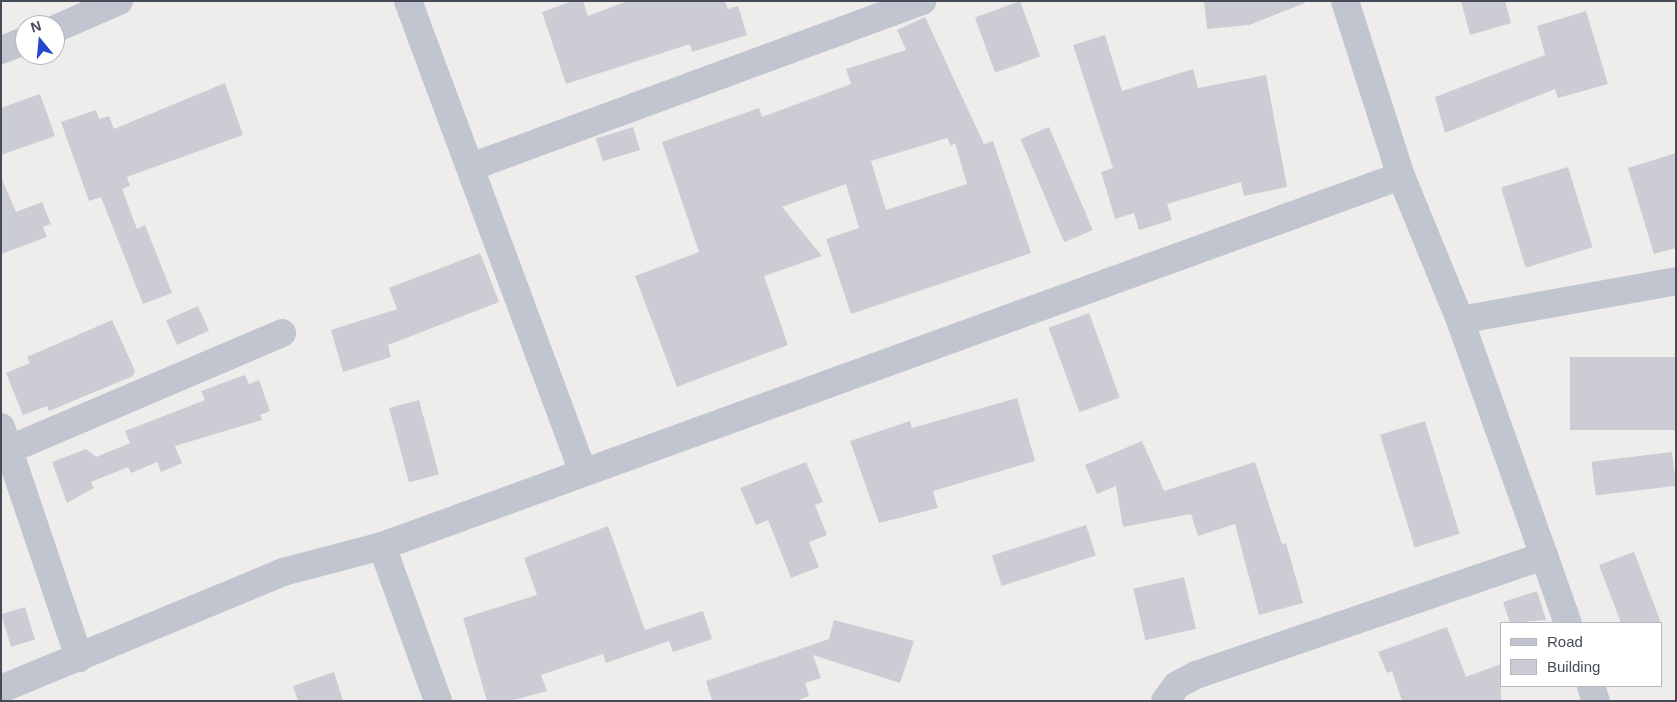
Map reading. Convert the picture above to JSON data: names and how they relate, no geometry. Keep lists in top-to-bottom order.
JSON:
{
  "legend": ["Road", "Building"],
  "north": "top"
}
